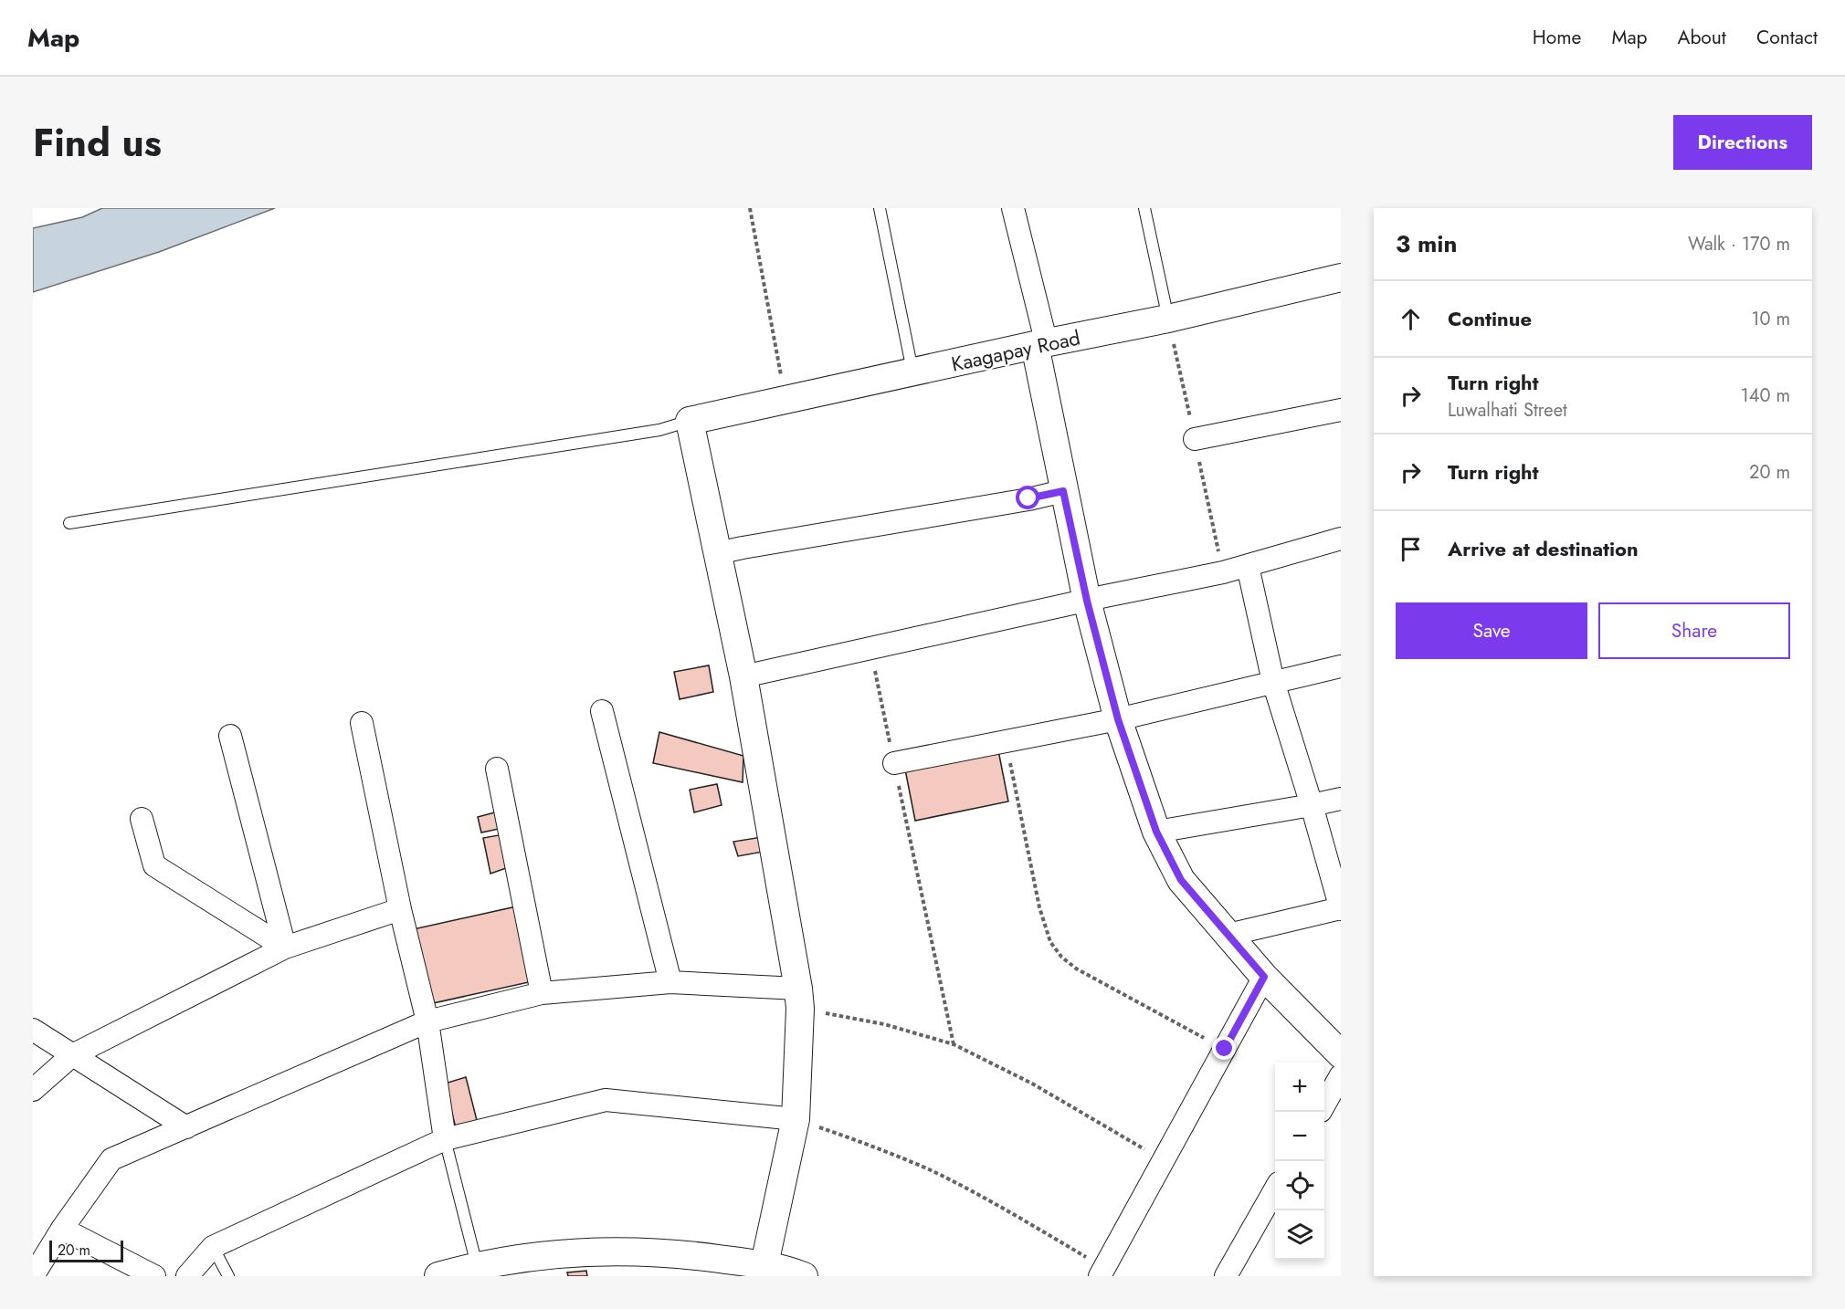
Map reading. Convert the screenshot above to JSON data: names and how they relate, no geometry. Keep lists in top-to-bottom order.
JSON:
{
  "streets": {
    "street": ["Kaagapay Road"]
  },
  "scale_bar": "20 m",
  "page": {
    "header": "Map",
    "nav": [
      "Home",
      "Map",
      "About",
      "Contact"
    ],
    "title": "Find us",
    "buttons": [
      "Directions",
      ["Save", "Share"]
    ],
    "heading": ["3 min", "Walk · 170 m"],
    "list": [
      ["Continue", "10 m"],
      ["Turn right", "Luwalhati Street", "140 m"],
      ["Turn right", "20 m"],
      "Arrive at destination"
    ],
    "map_buttons": ["+", "−"],
    "scale": "20 m"
  }
}
